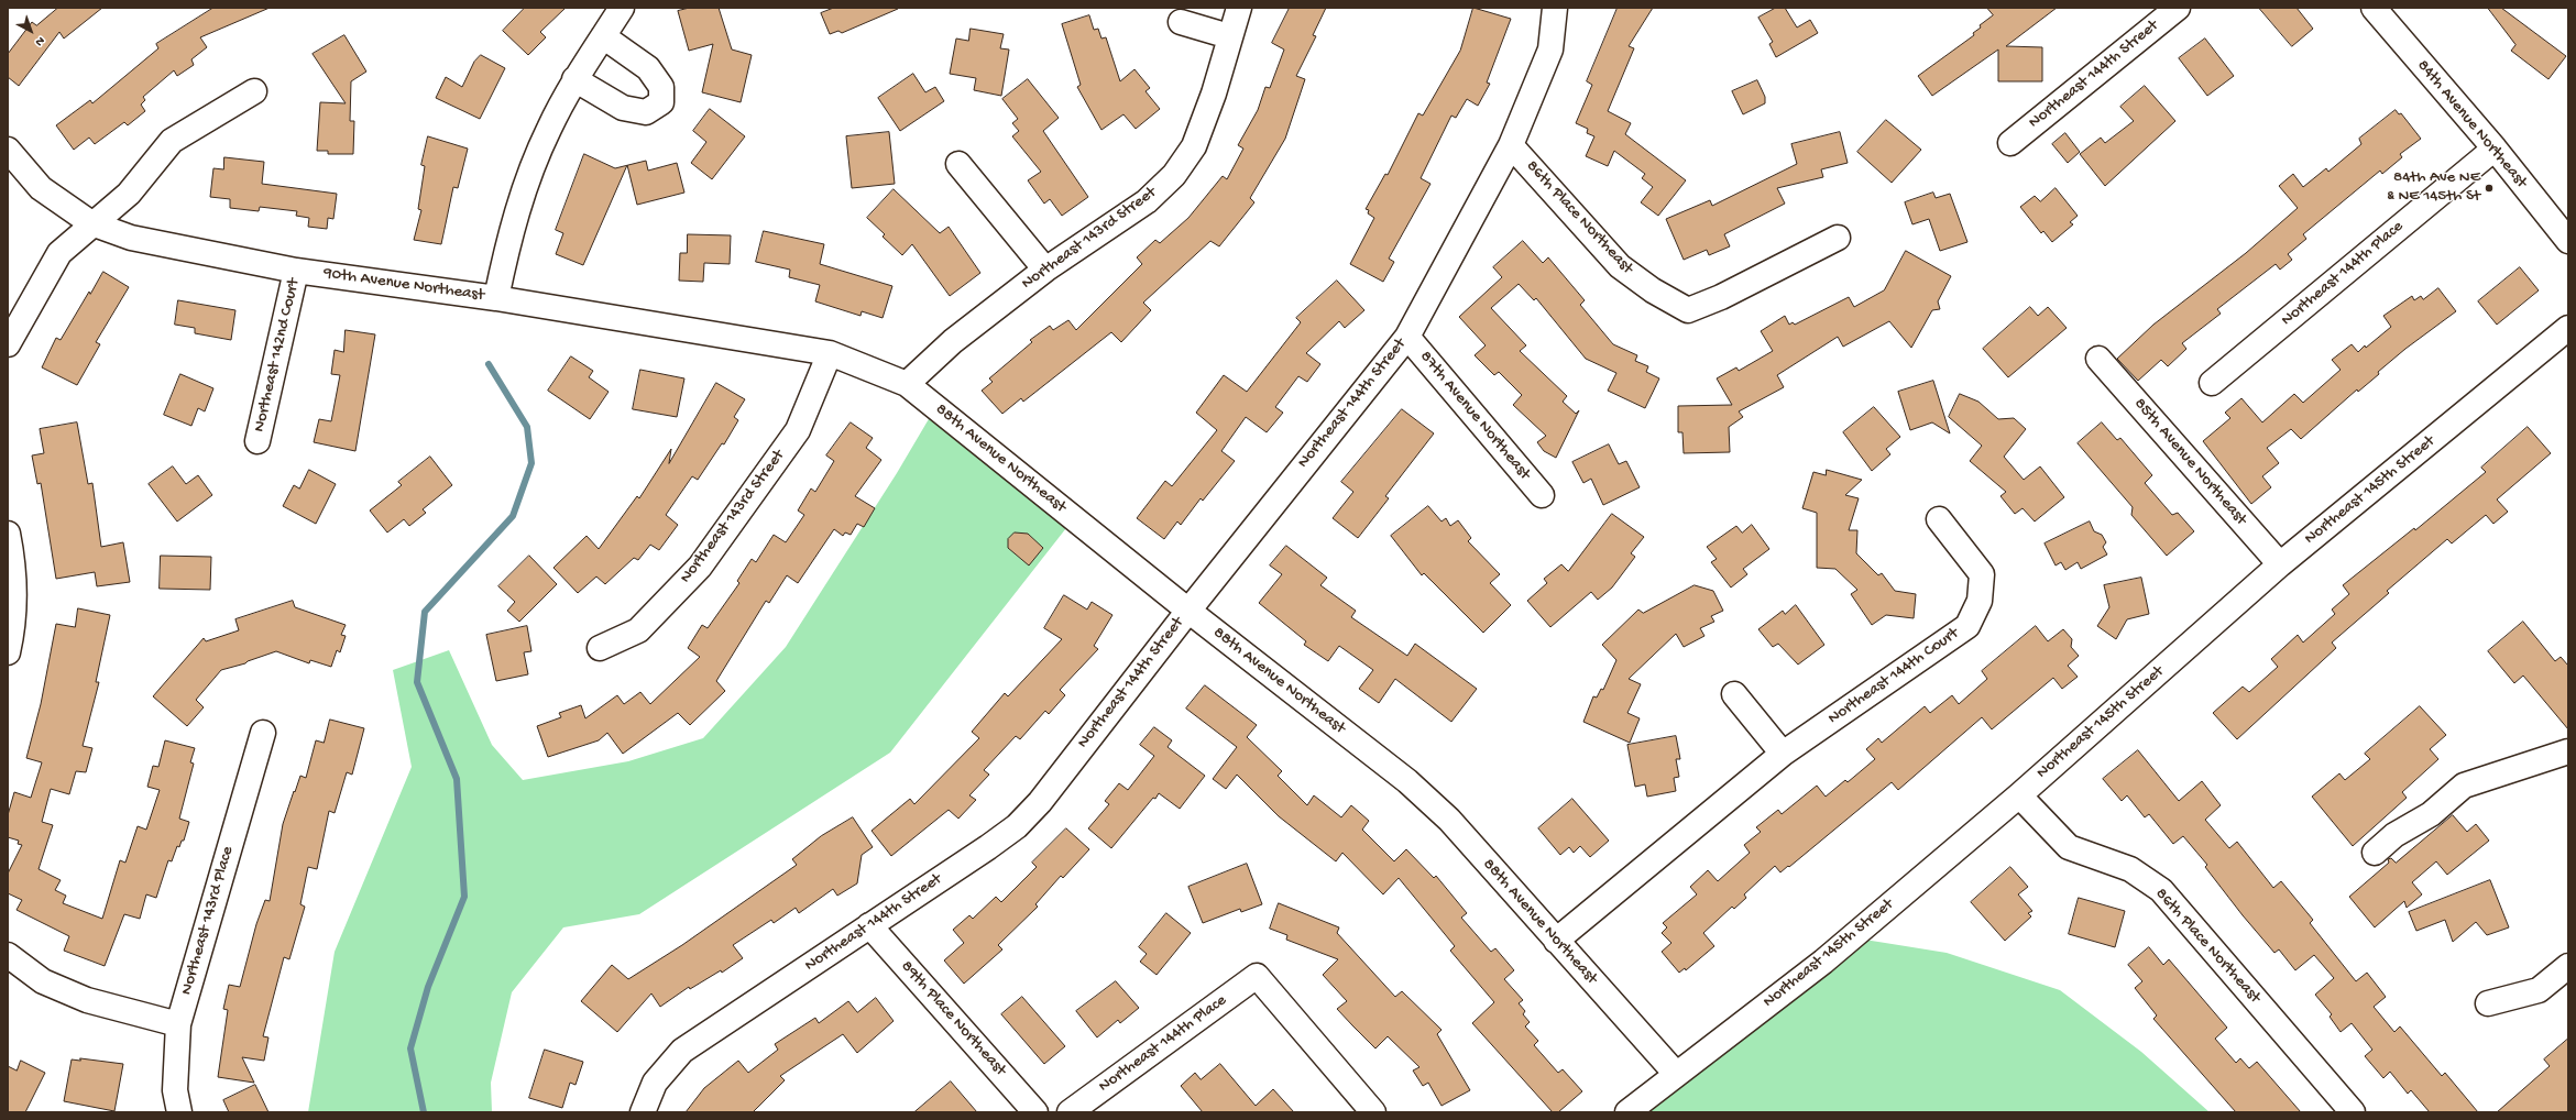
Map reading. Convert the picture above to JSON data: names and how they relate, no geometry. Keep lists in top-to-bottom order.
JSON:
{
  "streets": {
    "street": [
      "Northeast 144th Street",
      "84th Avenue Northeast",
      "86th Place Northeast",
      "Northeast 143rd Street",
      "Northeast 144th Place",
      "90th Avenue Northeast",
      "Northeast 142nd Court",
      "87th Avenue Northeast",
      "88th Avenue Northeast",
      "85th Avenue Northeast",
      "Northeast 145th Street",
      "Northeast 144th Court",
      "Northeast 143rd Place",
      "89th Place Northeast"
    ]
  },
  "crossings": [
    ["Northeast 144th Street", "86th Place Northeast"],
    ["Northeast 144th Street", "87th Avenue Northeast"],
    ["Northeast 144th Street", "88th Avenue Northeast"],
    ["Northeast 144th Street", "89th Place Northeast"],
    ["84th Avenue Northeast", "Northeast 144th Place"],
    ["86th Place Northeast", "Northeast 145th Street"],
    ["Northeast 143rd Street", "90th Avenue Northeast"],
    ["Northeast 143rd Street", "88th Avenue Northeast"],
    ["90th Avenue Northeast", "Northeast 142nd Court"],
    ["90th Avenue Northeast", "88th Avenue Northeast"],
    ["88th Avenue Northeast", "Northeast 145th Street"],
    ["88th Avenue Northeast", "Northeast 144th Court"],
    ["85th Avenue Northeast", "Northeast 145th Street"]
  ],
  "places": ["84th Ave NE & NE 145th St"],
  "north": "bottom right"
}
